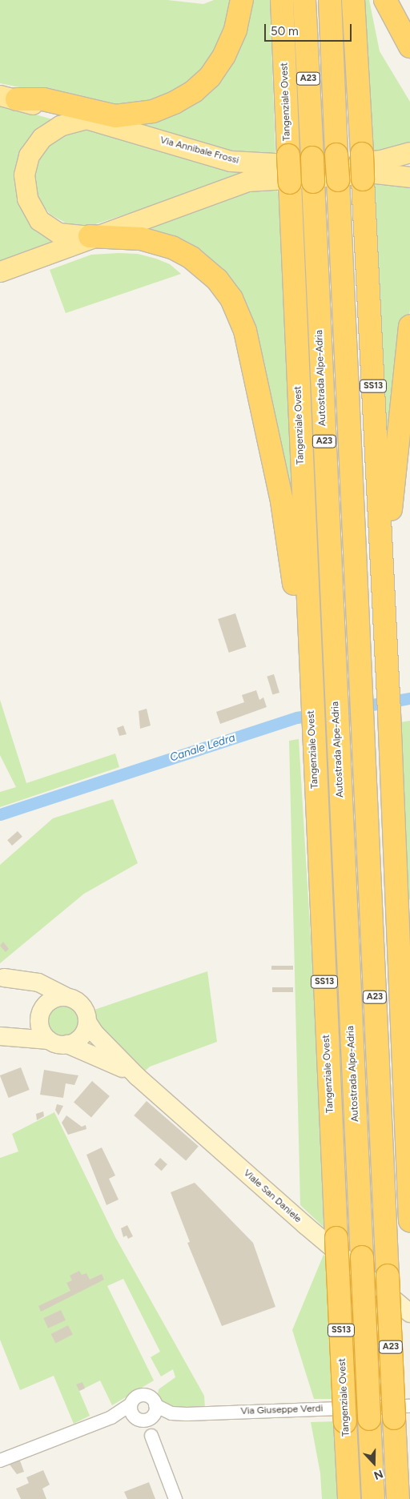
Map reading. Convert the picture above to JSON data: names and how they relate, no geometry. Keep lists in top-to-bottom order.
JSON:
{
  "streets": {
    "highway": [
      "A23",
      "Tangenziale Ovest",
      "Autostrada Alpe-Adria",
      "SS13"
    ],
    "main road": ["Via Annibale Frossi", "Viale San Daniele"],
    "street": ["Via Giuseppe Verdi"]
  },
  "crossings": [
    ["A23", "Via Giuseppe Verdi"]
  ],
  "water": ["Canale Ledra"],
  "scale_bar": "50 m",
  "north": "bottom"
}
